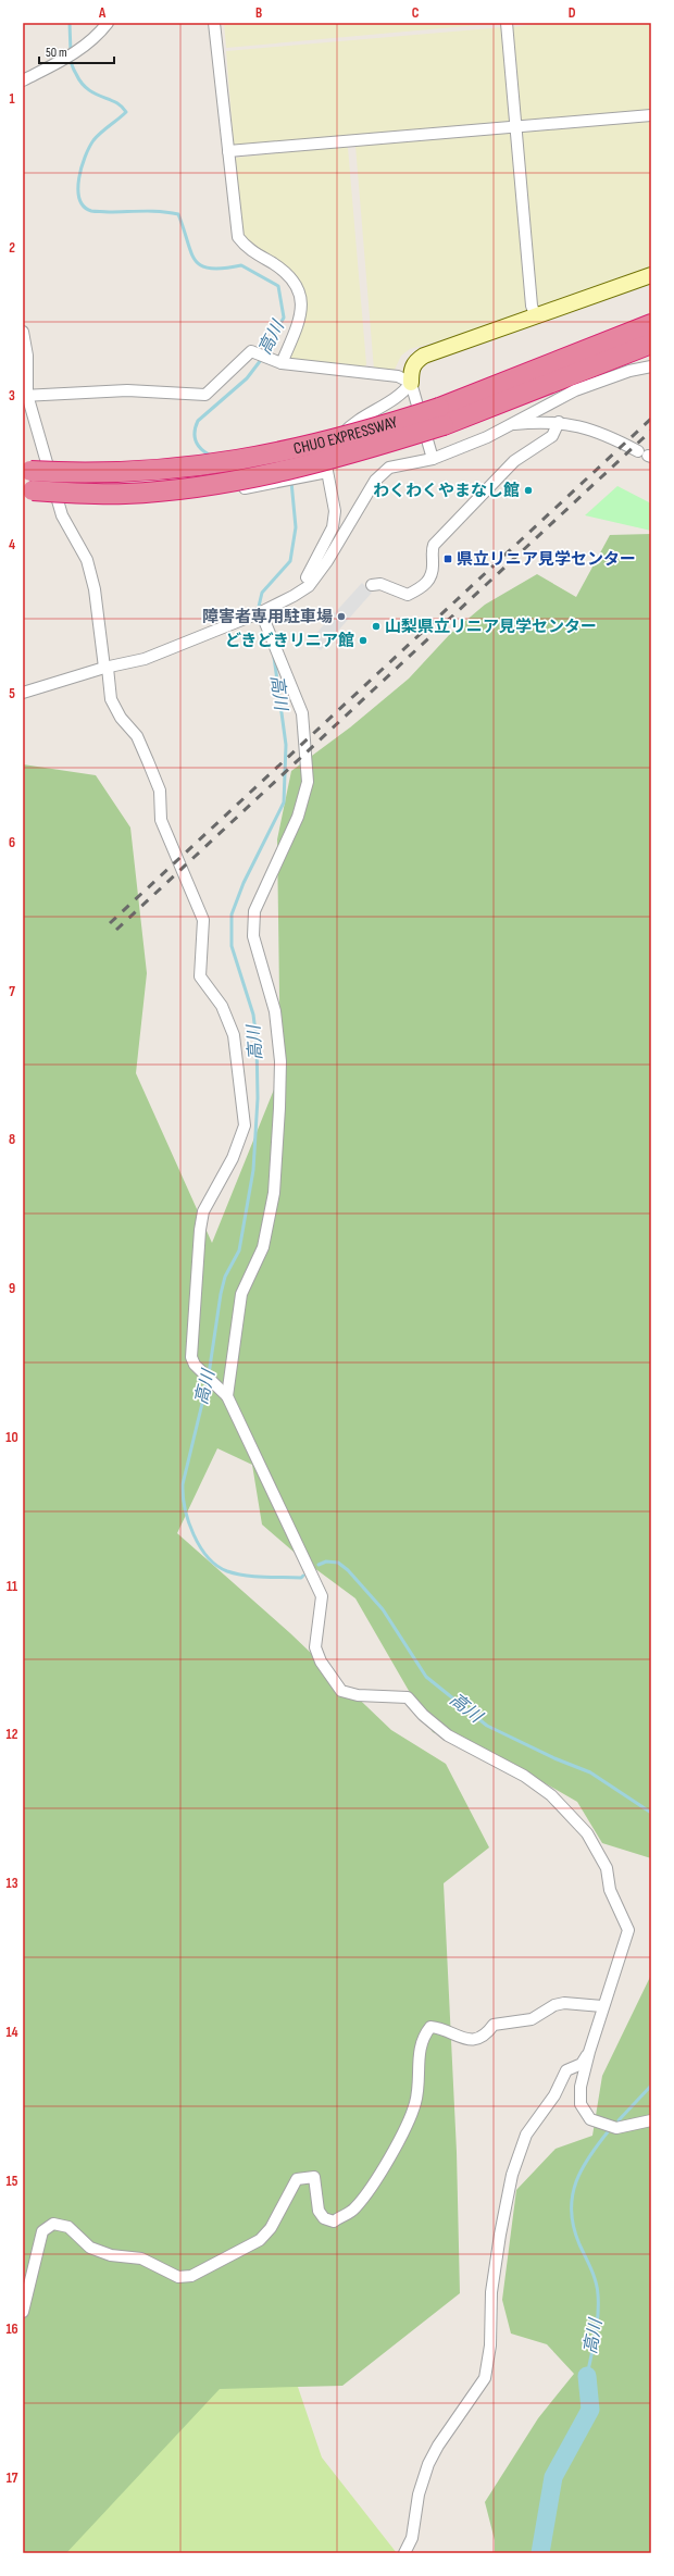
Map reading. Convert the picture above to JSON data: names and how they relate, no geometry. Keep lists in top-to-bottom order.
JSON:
{
  "streets": {
    "highway": ["CHUO EXPRESSWAY"]
  },
  "water": ["高川"],
  "places": {
    "other": [
      "わくわくやまなし館",
      "障害者専用駐車場",
      "山梨県立リニア見学センター",
      "どきどきリニア館"
    ],
    "transit": ["県立リニア見学センター"]
  },
  "scale_bar": "50 m",
  "grid": {
    "columns": [
      "A",
      "B",
      "C",
      "D"
    ],
    "rows": [
      "1",
      "2",
      "3",
      "4",
      "5",
      "6",
      "7",
      "8",
      "9",
      "10",
      "11",
      "12",
      "13",
      "14",
      "15",
      "16",
      "17"
    ]
  }
}
